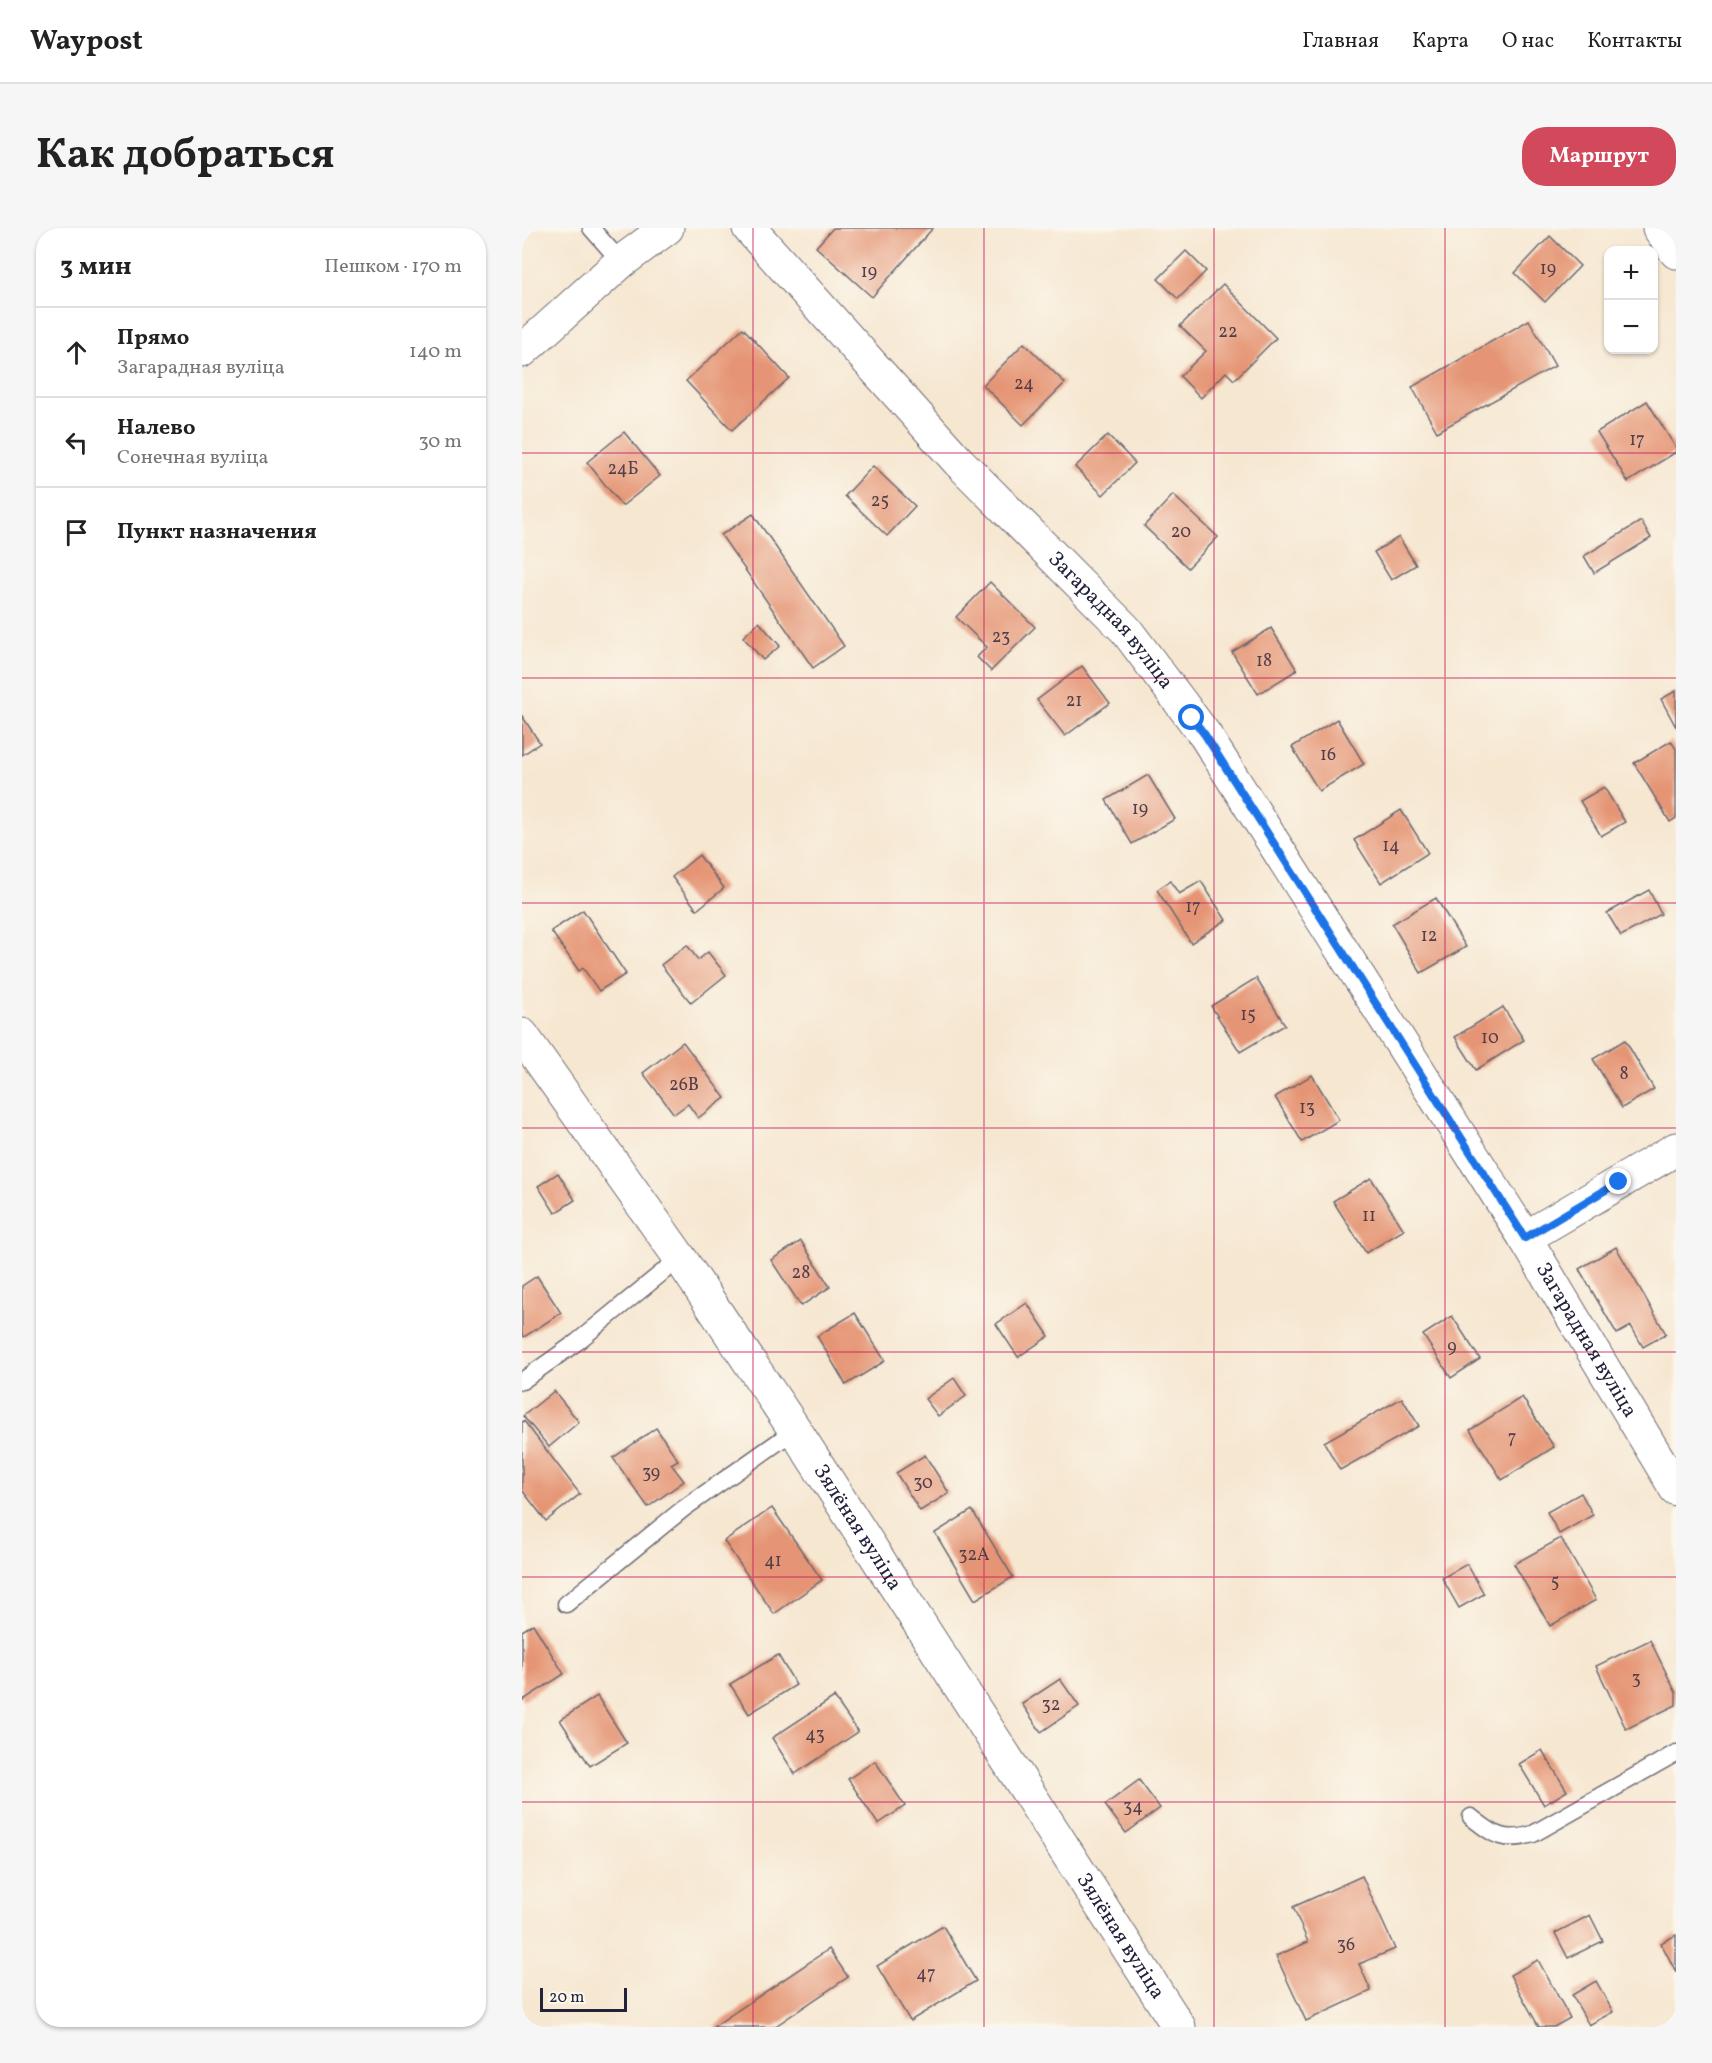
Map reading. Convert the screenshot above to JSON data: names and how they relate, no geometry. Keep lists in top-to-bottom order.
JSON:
{
  "streets": {
    "street": ["Загарадная вуліца", "Зялёная вуліца"]
  },
  "house_numbers": [
    "19",
    "19",
    "22",
    "24",
    "17",
    "24Б",
    "25",
    "20",
    "23",
    "18",
    "21",
    "16",
    "19",
    "14",
    "17",
    "12",
    "15",
    "10",
    "8",
    "26В",
    "13",
    "11",
    "28",
    "9",
    "7",
    "39",
    "30",
    "32А",
    "41",
    "5",
    "3",
    "32",
    "43",
    "34",
    "36",
    "47"
  ],
  "scale_bar": "20 m",
  "page": {
    "header": "Waypost",
    "nav": [
      "Главная",
      "Карта",
      "О нас",
      "Контакты"
    ],
    "title": "Как добраться",
    "buttons": "Маршрут",
    "heading": ["3 мин", "Пешком · 170 m"],
    "map_buttons": ["+", "−"],
    "list": [
      ["Прямо", "Загарадная вуліца", "140 m"],
      ["Налево", "Сонечная вуліца", "30 m"],
      "Пункт назначения"
    ],
    "scale": "20 m"
  }
}
